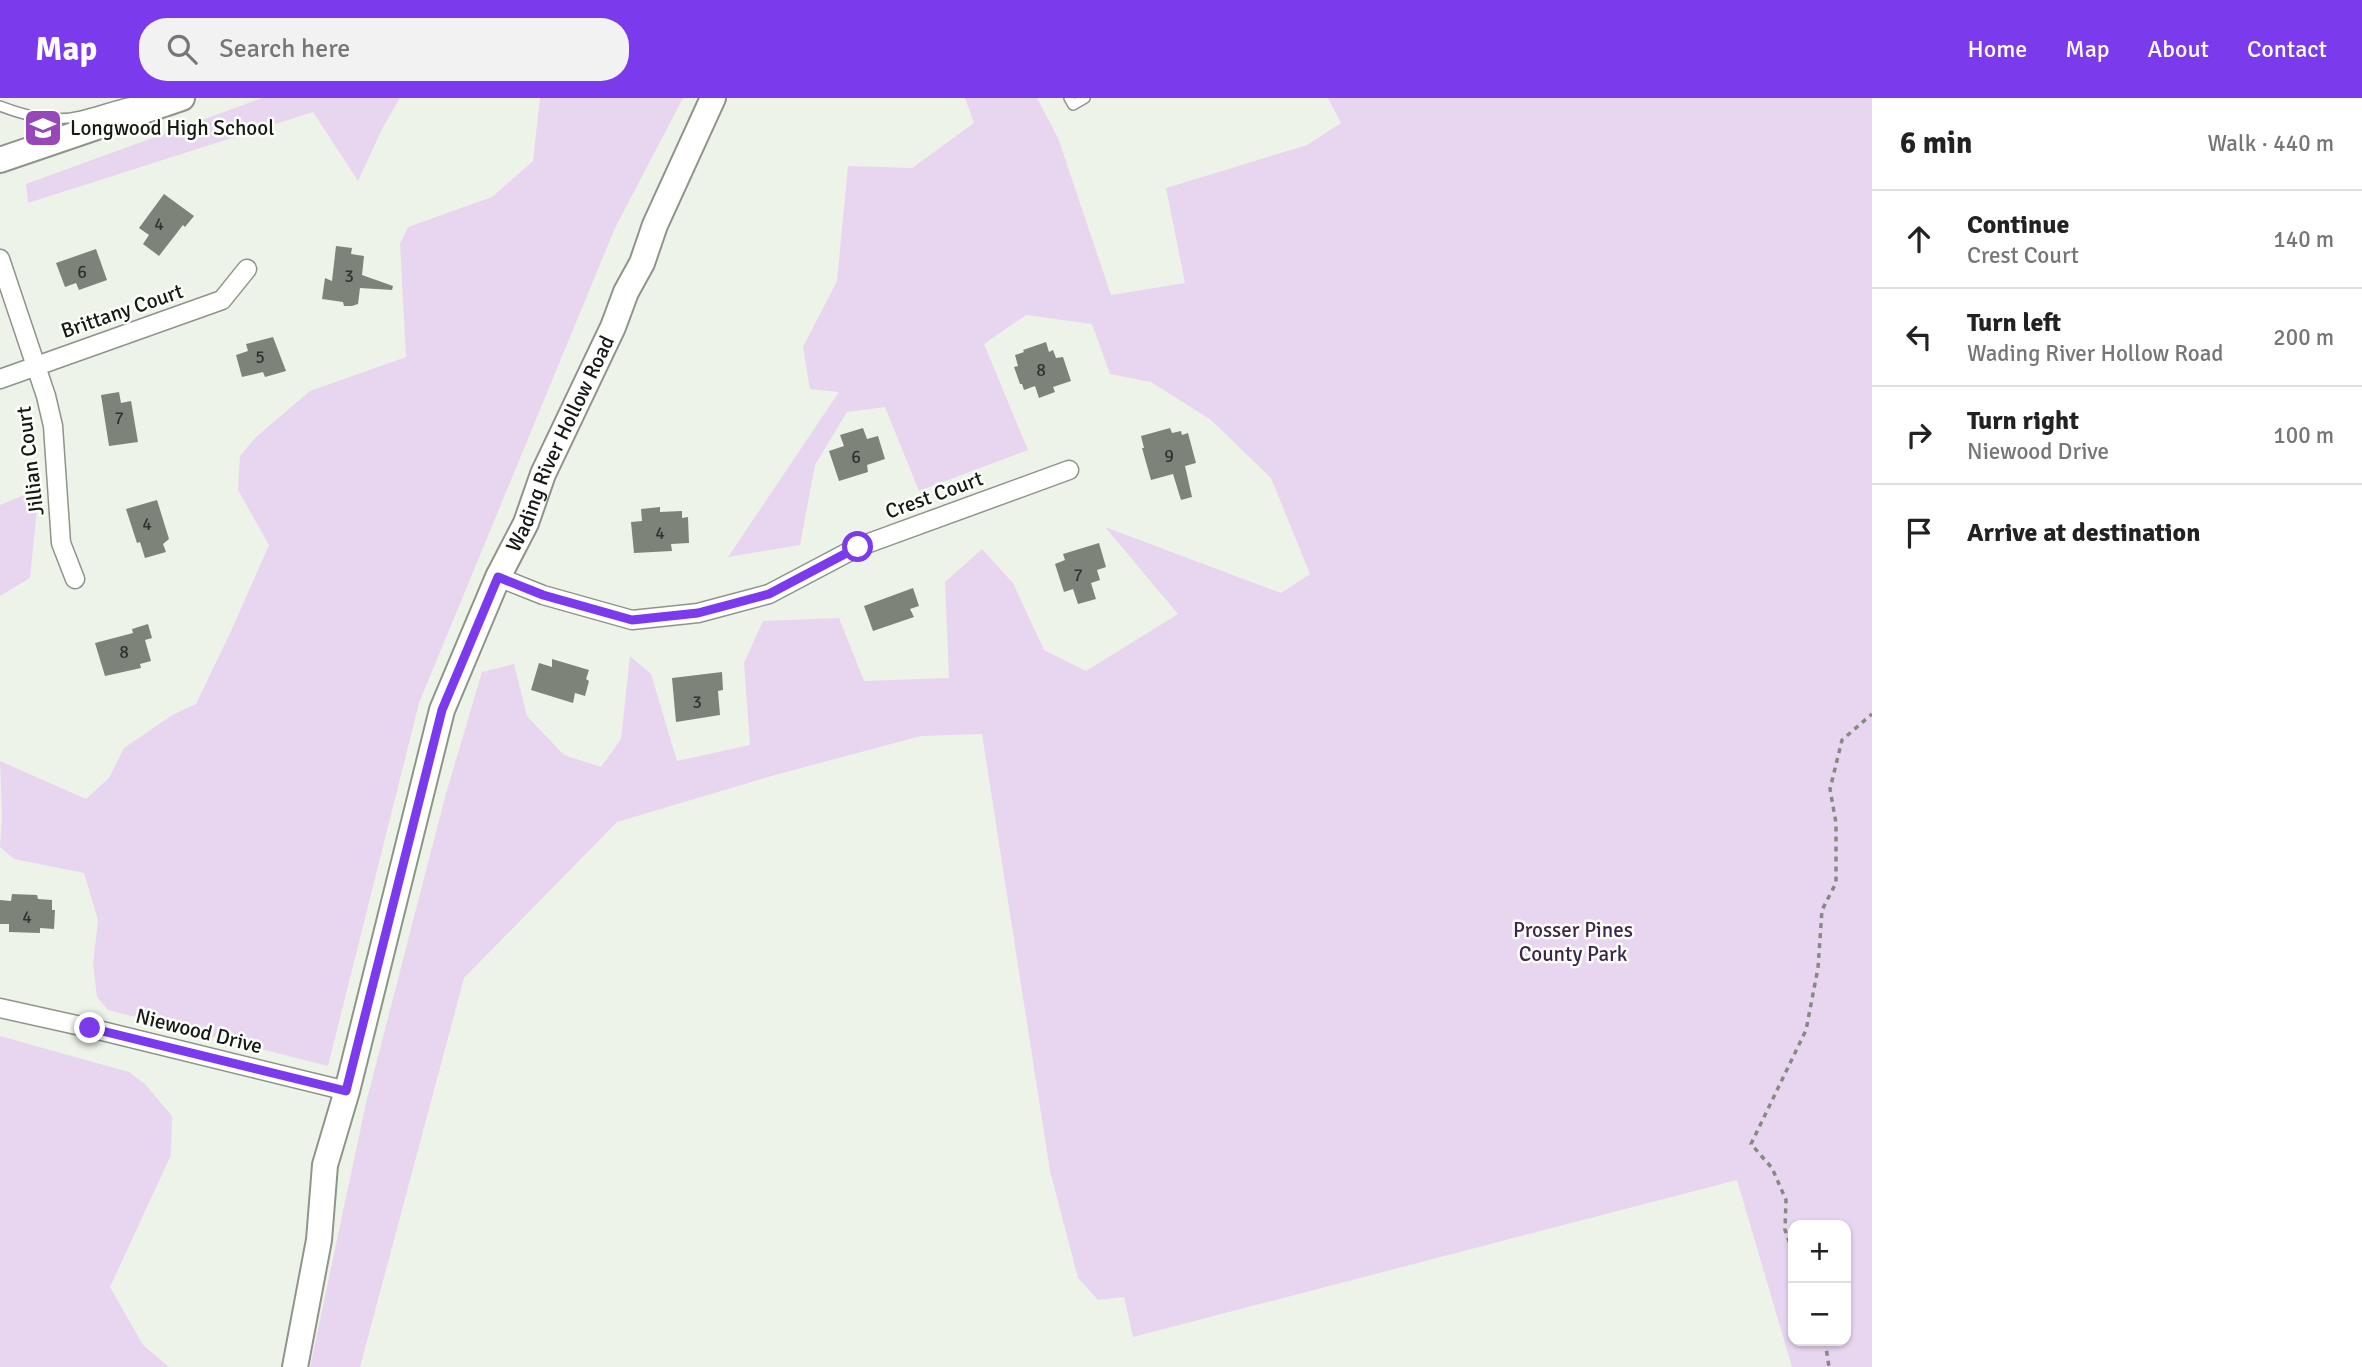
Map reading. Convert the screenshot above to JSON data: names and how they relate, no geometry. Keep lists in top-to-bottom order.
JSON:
{
  "streets": {
    "street": [
      "Brittany Court",
      "Wading River Hollow Road",
      "Jillian Court",
      "Crest Court",
      "Niewood Drive"
    ]
  },
  "crossings": [
    ["Brittany Court", "Jillian Court"],
    ["Wading River Hollow Road", "Crest Court"],
    ["Wading River Hollow Road", "Niewood Drive"]
  ],
  "parks": ["Prosser Pines County Park"],
  "places": {
    "school or university": ["Longwood High School"]
  },
  "house_numbers": [
    "4",
    "6",
    "3",
    "5",
    "8",
    "7",
    "9",
    "6",
    "4",
    "4",
    "7",
    "8",
    "3",
    "4"
  ],
  "page": {
    "header": "Map",
    "search": "Search here",
    "nav": [
      "Home",
      "Map",
      "About",
      "Contact"
    ],
    "heading": ["6 min", "Walk · 440 m"],
    "list": [
      ["Continue", "Crest Court", "140 m"],
      ["Turn left", "Wading River Hollow Road", "200 m"],
      ["Turn right", "Niewood Drive", "100 m"],
      "Arrive at destination"
    ],
    "map_buttons": ["+", "−"]
  }
}
